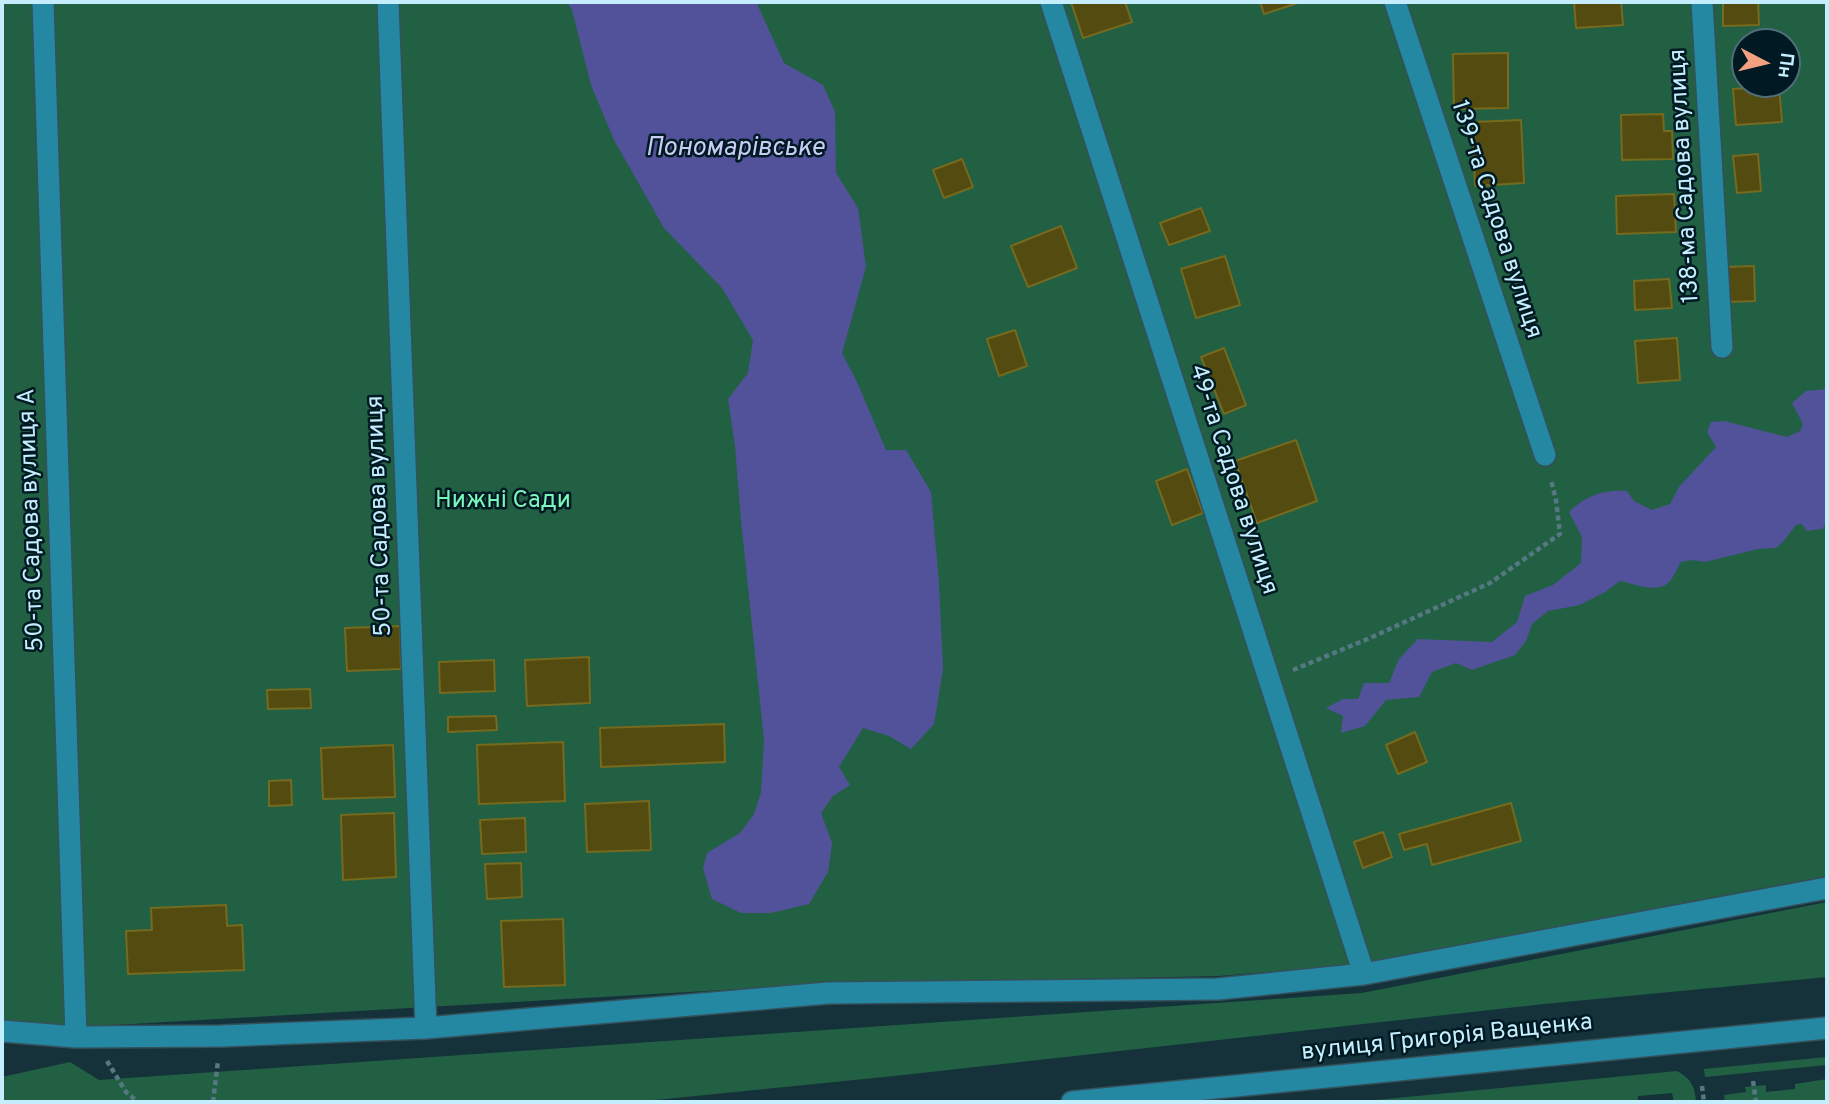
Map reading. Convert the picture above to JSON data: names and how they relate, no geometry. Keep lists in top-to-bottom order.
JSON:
{
  "streets": {
    "street": [
      "138-ма Садова вулиця",
      "139-та Садова вулиця",
      "49-та Садова вулиця",
      "50-та Садова вулиця",
      "50-та Садова вулиця А",
      "вулиця Григорія Ващенка"
    ]
  },
  "water": ["Пономарівське"],
  "parks": ["Нижні Сади"],
  "north": "right"
}
